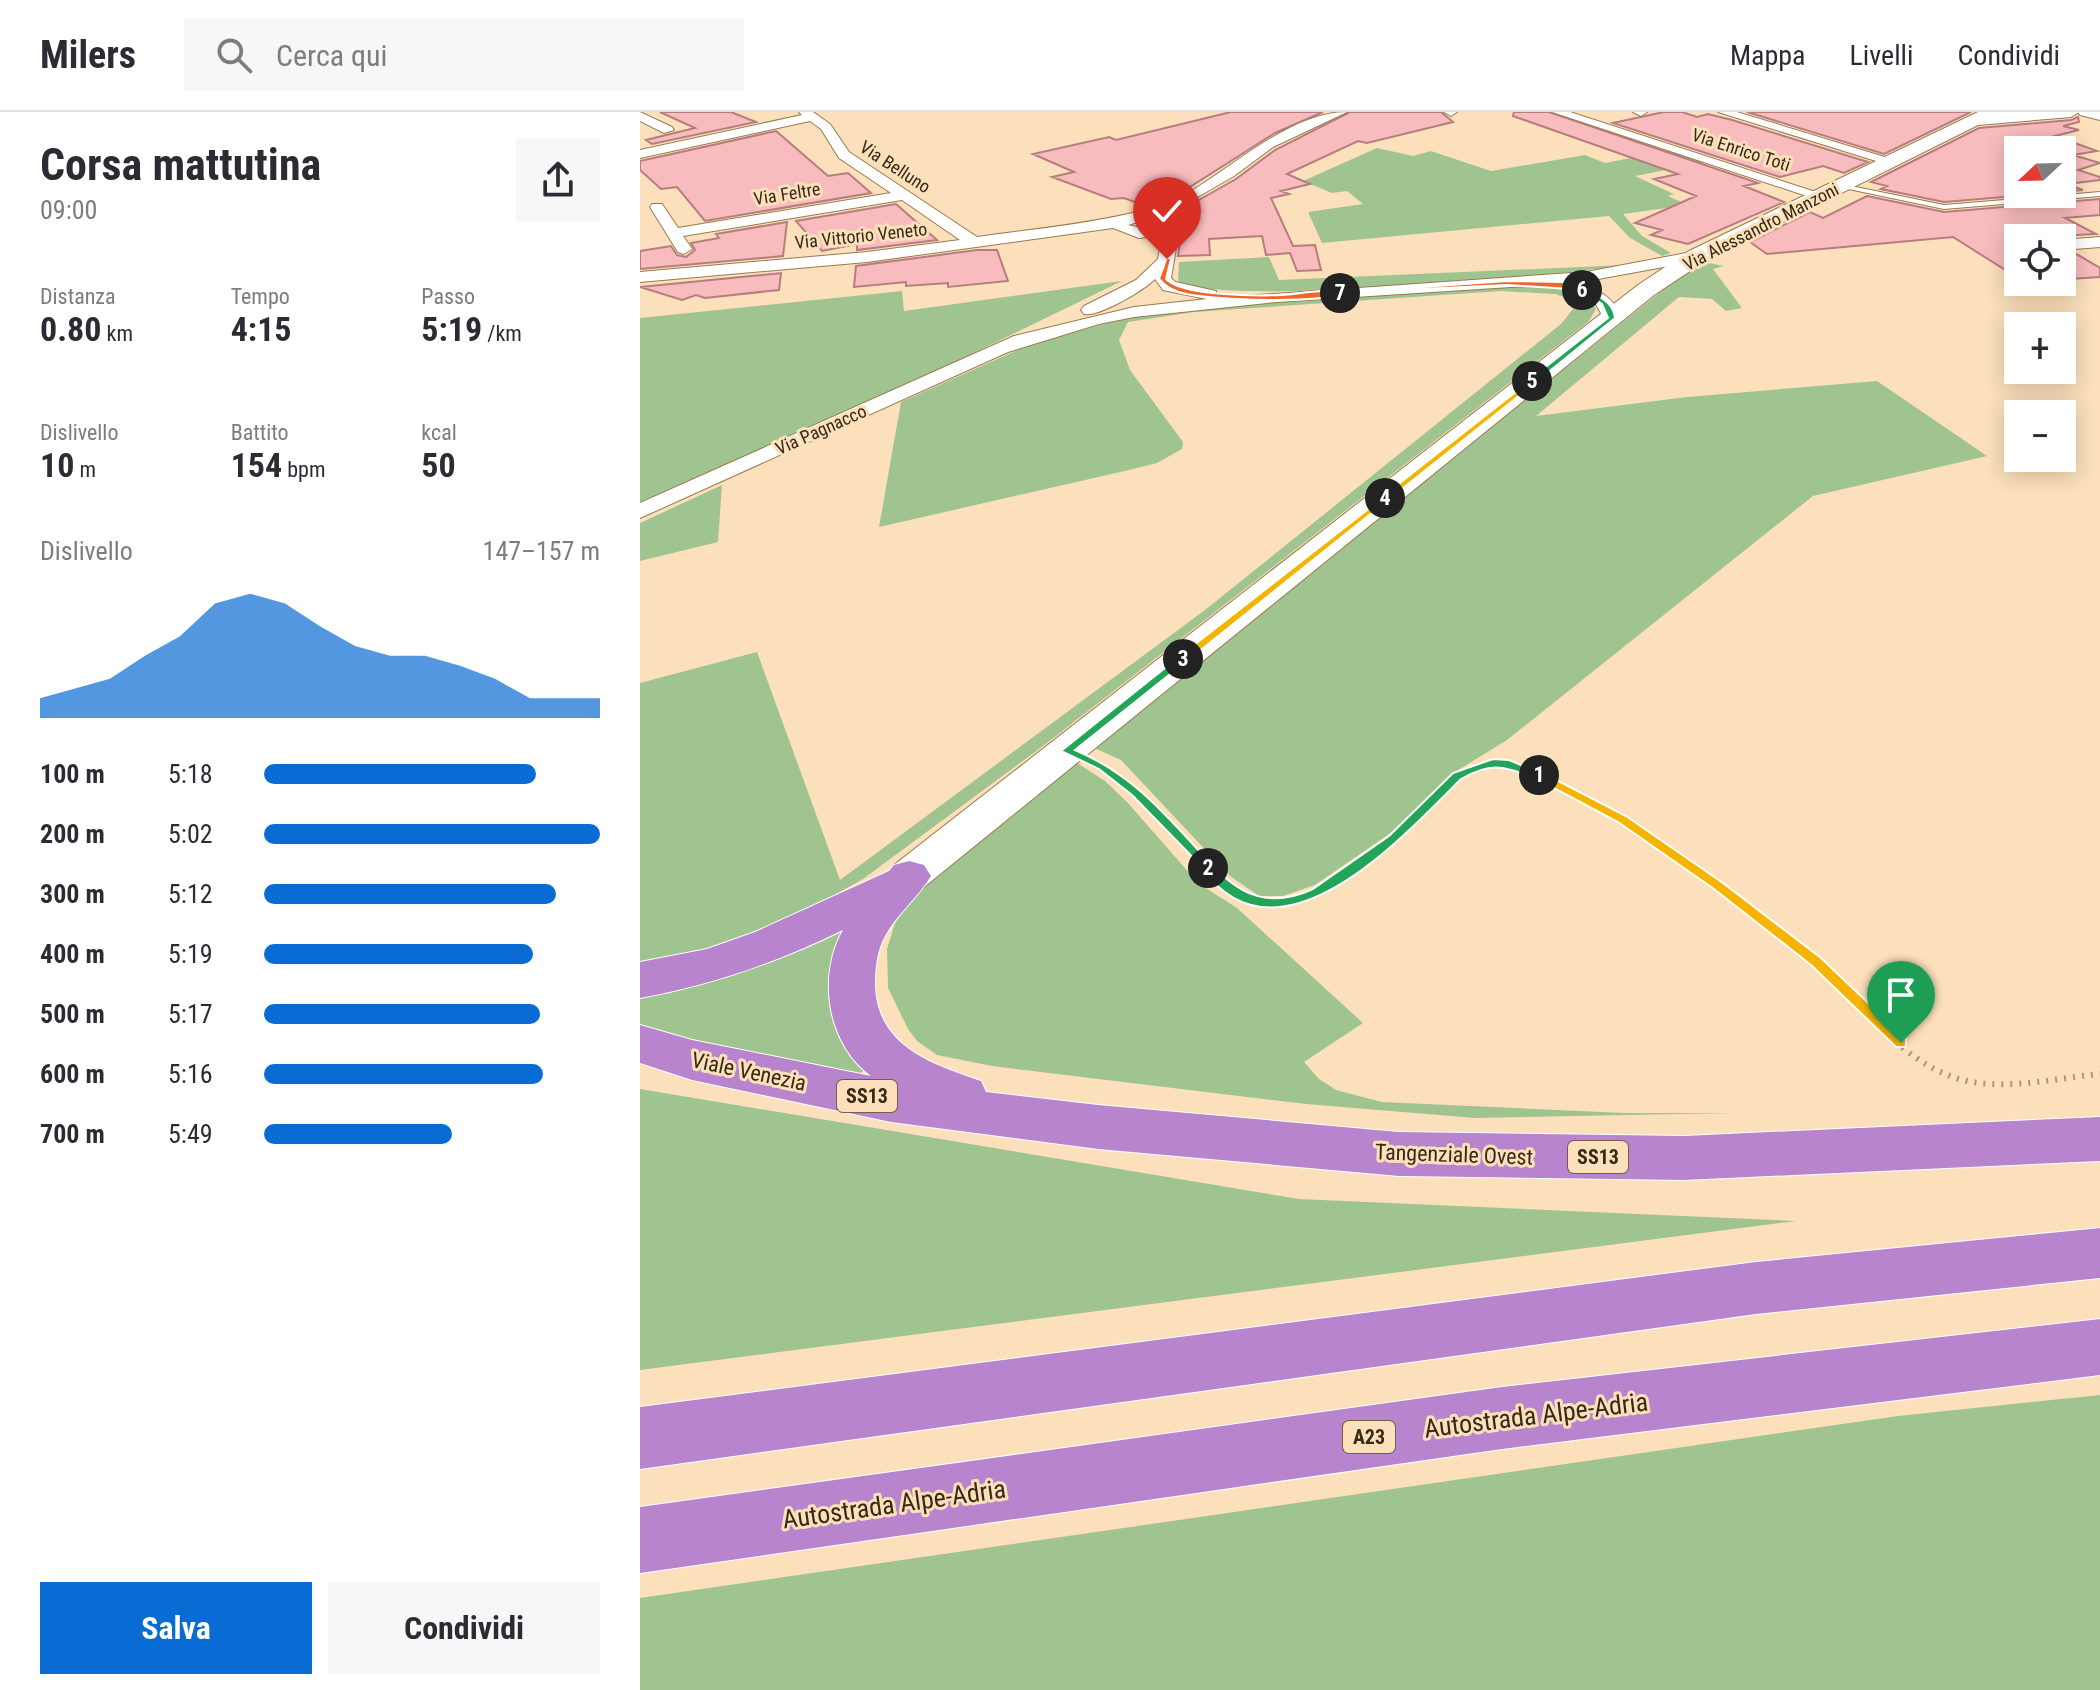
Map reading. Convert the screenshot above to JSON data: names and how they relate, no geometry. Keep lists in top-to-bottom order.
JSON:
{
  "streets": {
    "highway": [
      "Viale Venezia",
      "SS13",
      "Tangenziale Ovest",
      "Autostrada Alpe-Adria",
      "A23"
    ],
    "street": [
      "Via Enrico Toti",
      "Via Belluno",
      "Via Feltre",
      "Via Alessandro Manzoni",
      "Via Vittorio Veneto",
      "Via Pagnacco"
    ]
  },
  "crossings": [
    ["Via Enrico Toti", "Via Alessandro Manzoni"],
    ["Via Belluno", "Via Feltre"],
    ["Via Belluno", "Via Vittorio Veneto"],
    ["Via Alessandro Manzoni", "Via Pagnacco"],
    ["Viale Venezia", "Tangenziale Ovest"]
  ],
  "north": "left",
  "page": {
    "header": "Milers",
    "search": "Cerca qui",
    "nav": ["Mappa", "Livelli", "Condividi"],
    "heading": ["Corsa mattutina", "09:00"],
    "map_buttons": ["+", "−"],
    "stats": [
      ["Distanza", "0.80 km"],
      ["Tempo", "4:15"],
      ["Passo", "5:19 /km"],
      ["Dislivello", "10 m"],
      ["Battito", "154 bpm"],
      ["kcal", "50"]
    ],
    "pins": [
      "6",
      "7",
      "5",
      "4",
      "3",
      "1",
      "2"
    ],
    "chart": ["Dislivello", "147–157 m"],
    "list": [
      {
        "name": "100 m",
        "note": "5:18"
      },
      {
        "name": "200 m",
        "note": "5:02"
      },
      {
        "name": "300 m",
        "note": "5:12"
      },
      {
        "name": "400 m",
        "note": "5:19"
      },
      {
        "name": "500 m",
        "note": "5:17"
      },
      {
        "name": "600 m",
        "note": "5:16"
      },
      {
        "name": "700 m",
        "note": "5:49"
      }
    ],
    "buttons": ["Salva", "Condividi"]
  }
}
